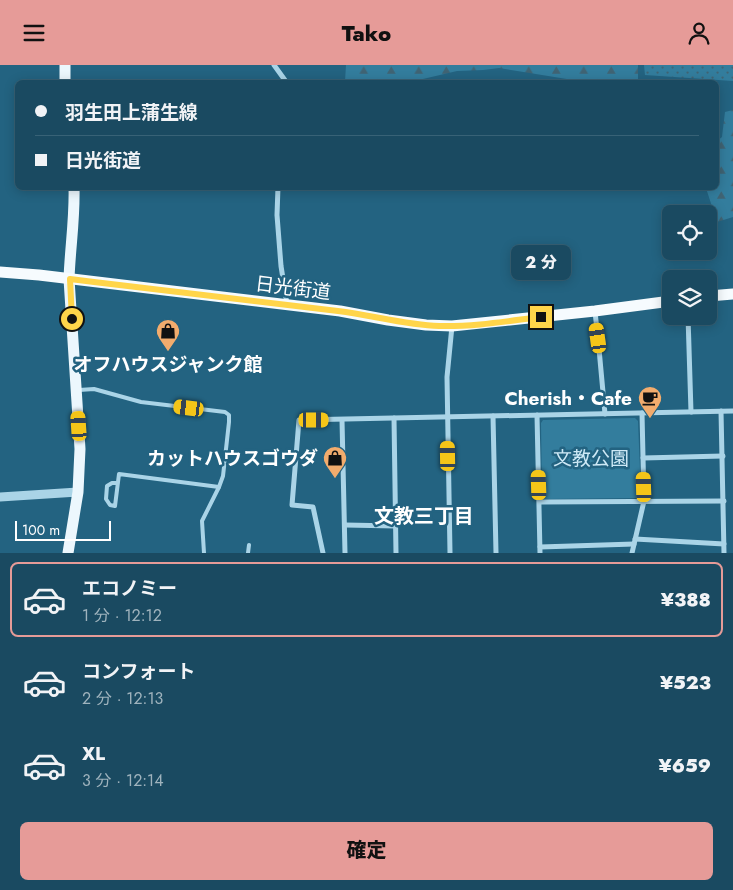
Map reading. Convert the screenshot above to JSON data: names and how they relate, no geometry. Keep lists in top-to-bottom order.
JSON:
{
  "streets": {
    "highway": ["日光街道"]
  },
  "districts": ["文教三丁目"],
  "parks": ["文教公園"],
  "places": {
    "shop": ["オフハウスジャンク館", "カットハウスゴウダ"],
    "cafe": ["Cherish・Cafe"]
  },
  "scale_bar": "100 m",
  "page": {
    "header": "Tako",
    "banner": ["羽生田上蒲生線", "日光街道"],
    "bubble": "2 分",
    "scale": "100 m",
    "list": [
      {
        "name": "エコノミー",
        "note": "1 分 · 12:12",
        "value": "¥388"
      },
      {
        "name": "コンフォート",
        "note": "2 分 · 12:13",
        "value": "¥523"
      },
      {
        "name": "XL",
        "note": "3 分 · 12:14",
        "value": "¥659"
      }
    ],
    "buttons": "確定"
  }
}
